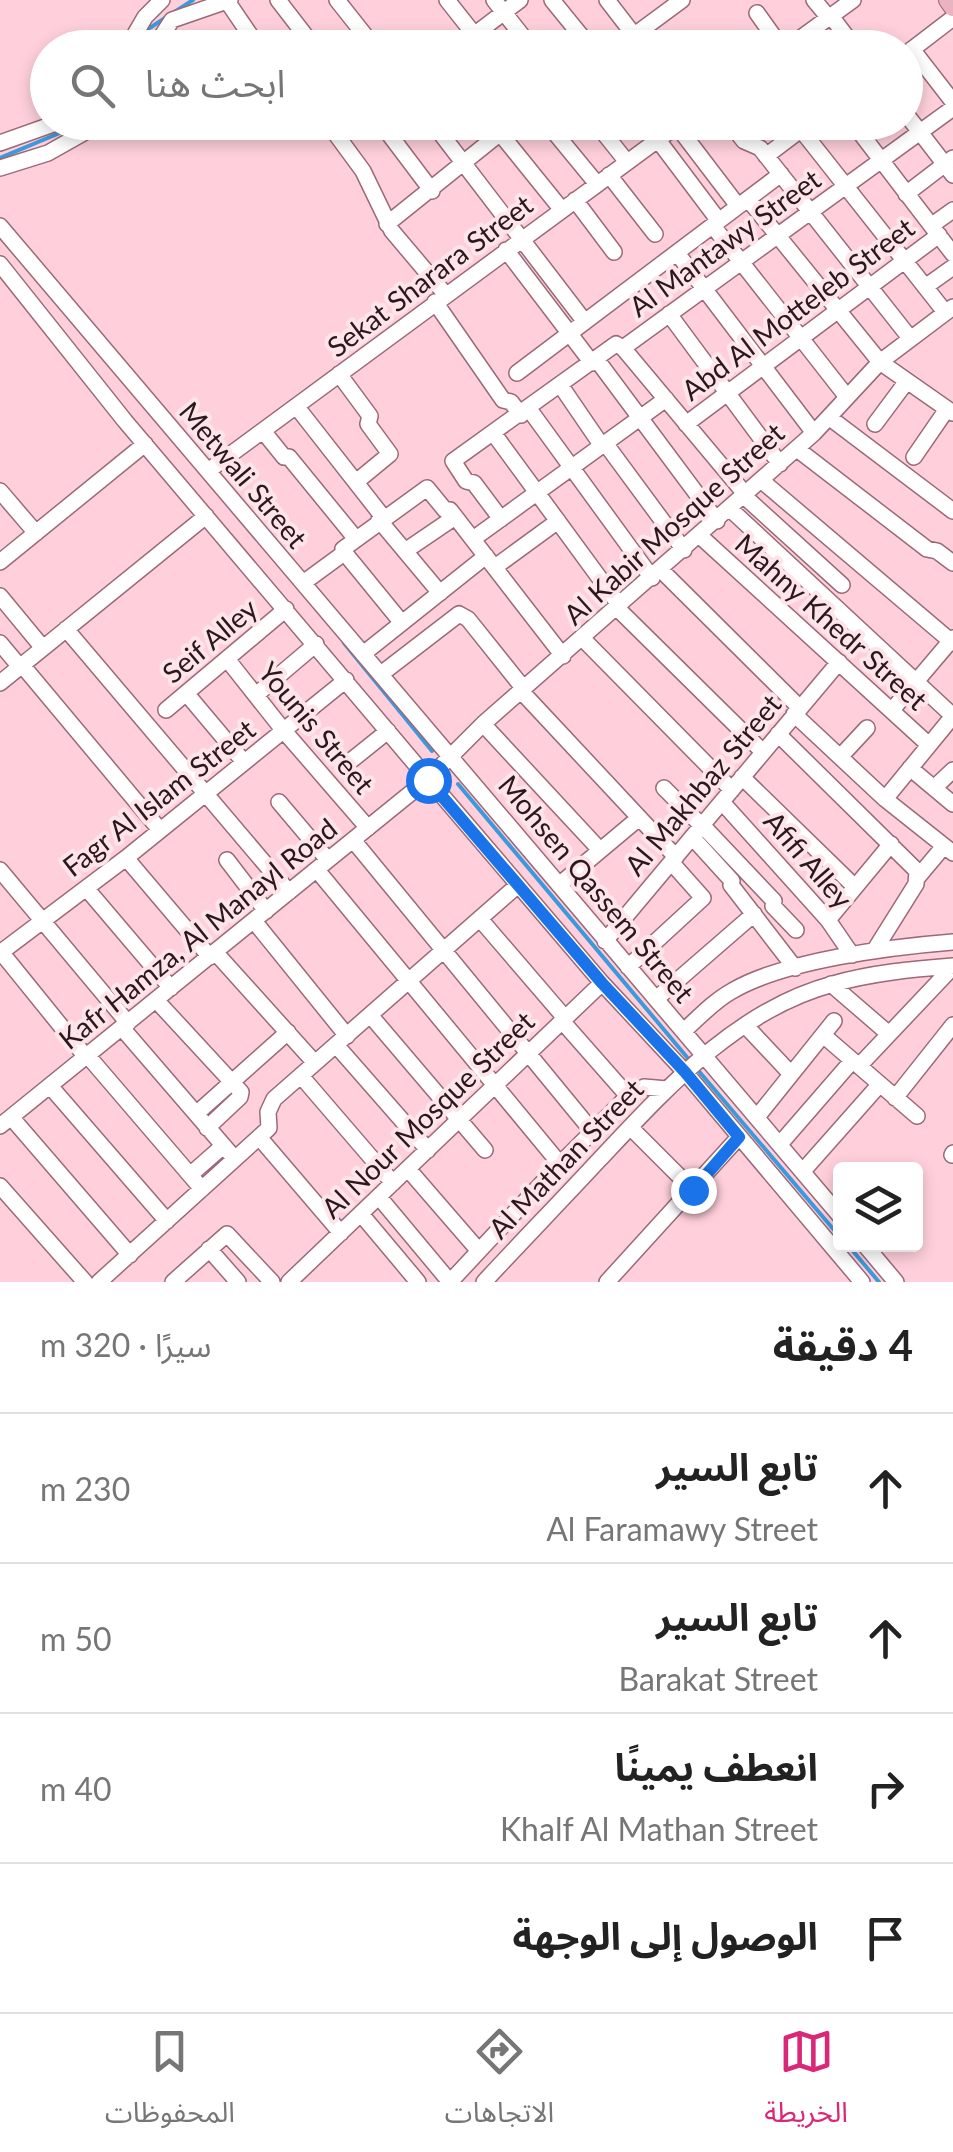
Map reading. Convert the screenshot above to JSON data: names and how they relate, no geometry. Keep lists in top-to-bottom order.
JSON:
{
  "streets": {
    "street": [
      "Al Mantawy Street",
      "Sekat Sharara Street",
      "Abd Al Motteleb Street",
      "Metwali Street",
      "Al Kabir Mosque Street",
      "Mahny Khedr Street",
      "Seif Alley",
      "Younis Street",
      "Al Makhbaz Street",
      "Fagr Al Islam Street",
      "Afifi Alley",
      "Mohsen Qassem Street",
      "Kafr Hamza, Al Manayl Road",
      "Al Nour Mosque Street",
      "Al Mathan Street"
    ]
  },
  "crossings": [
    ["Sekat Sharara Street", "Metwali Street"],
    ["Metwali Street", "Al Kabir Mosque Street"],
    ["Metwali Street", "Mohsen Qassem Street"],
    ["Al Kabir Mosque Street", "Mahny Khedr Street"],
    ["Al Kabir Mosque Street", "Mohsen Qassem Street"],
    ["Al Kabir Mosque Street", "Kafr Hamza, Al Manayl Road"],
    ["Mahny Khedr Street", "Al Makhbaz Street"],
    ["Seif Alley", "Younis Street"],
    ["Younis Street", "Fagr Al Islam Street"],
    ["Younis Street", "Kafr Hamza, Al Manayl Road"],
    ["Al Makhbaz Street", "Afifi Alley"],
    ["Al Makhbaz Street", "Mohsen Qassem Street"],
    ["Mohsen Qassem Street", "Al Mathan Street"]
  ],
  "page": {
    "search": "ابحث هنا",
    "heading": ["4 دقيقة", "سيرًا · 320 m"],
    "list": [
      ["تابع السير", "Al Faramawy Street", "230 m"],
      ["تابع السير", "Barakat Street", "50 m"],
      ["انعطف يمينًا", "Khalf Al Mathan Street", "40 m"],
      "الوصول إلى الوجهة"
    ],
    "nav": ["الخريطة", "الاتجاهات", "المحفوظات"]
  }
}
